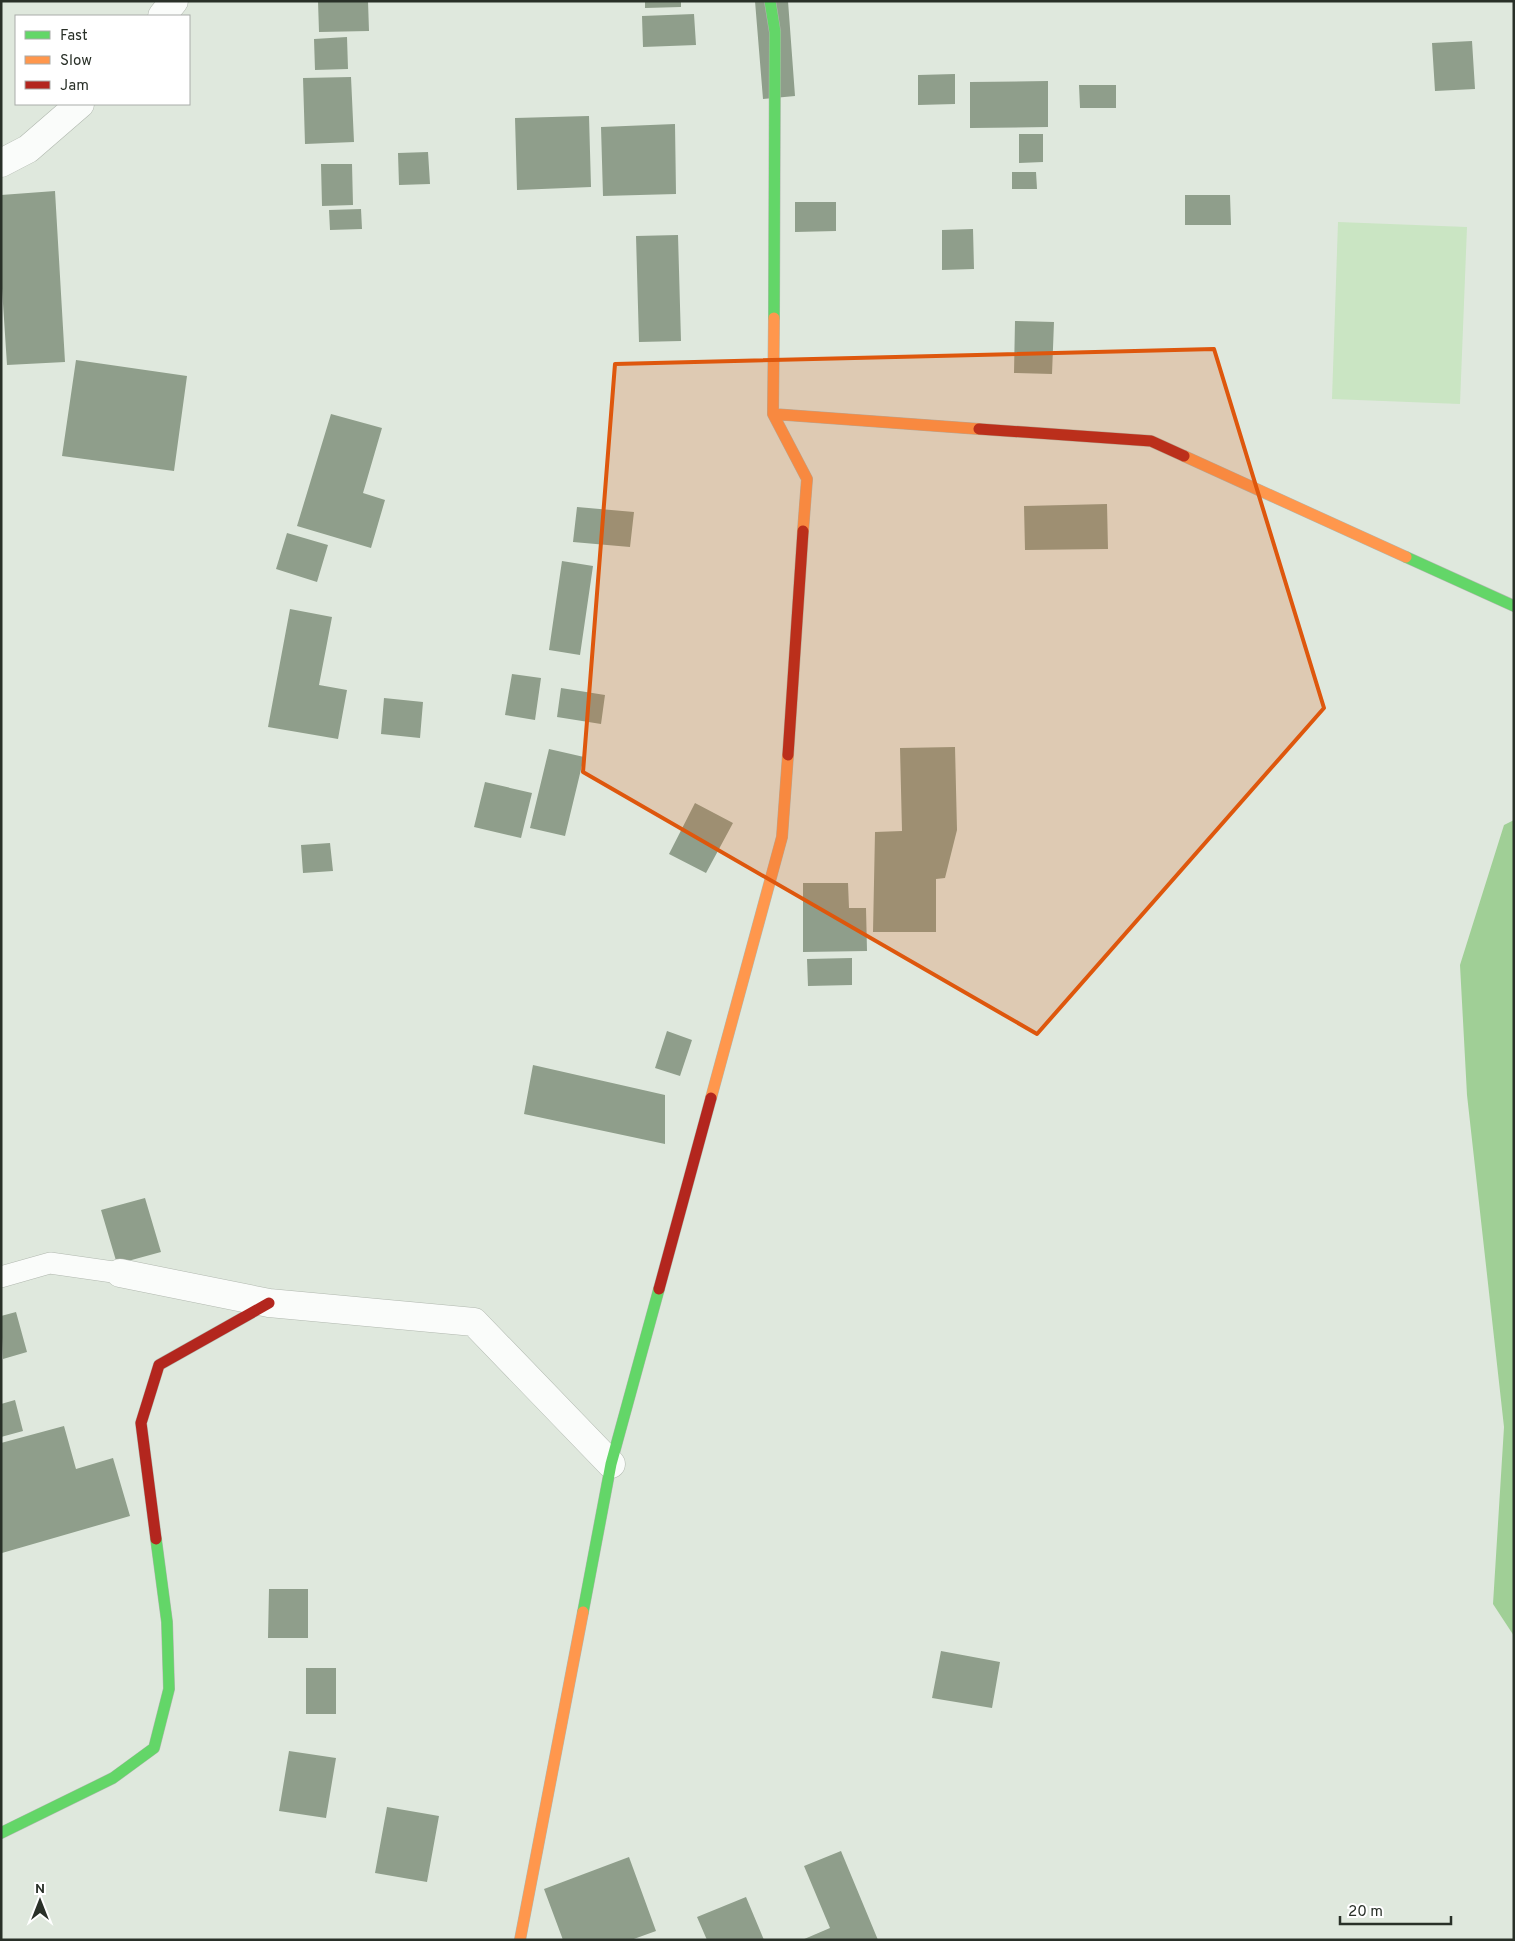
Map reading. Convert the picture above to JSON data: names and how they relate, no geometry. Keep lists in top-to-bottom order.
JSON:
{
  "legend": ["Fast", "Slow", "Jam"],
  "scale_bar": "20 m",
  "north": "top"
}
